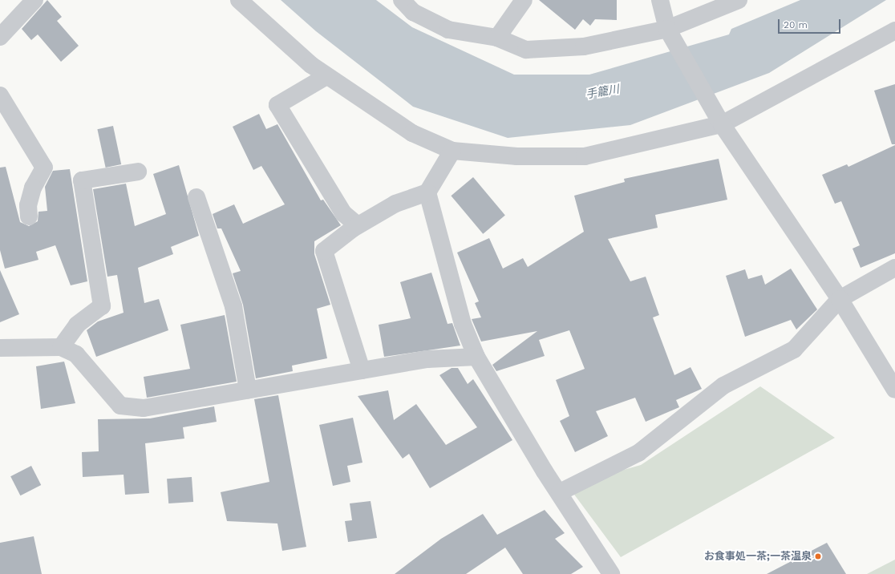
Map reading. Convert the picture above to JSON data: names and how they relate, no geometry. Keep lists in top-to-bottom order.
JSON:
{
  "water": ["手籠川"],
  "places": ["お食事処一茶;一茶温泉"],
  "scale_bar": "20 m"
}
